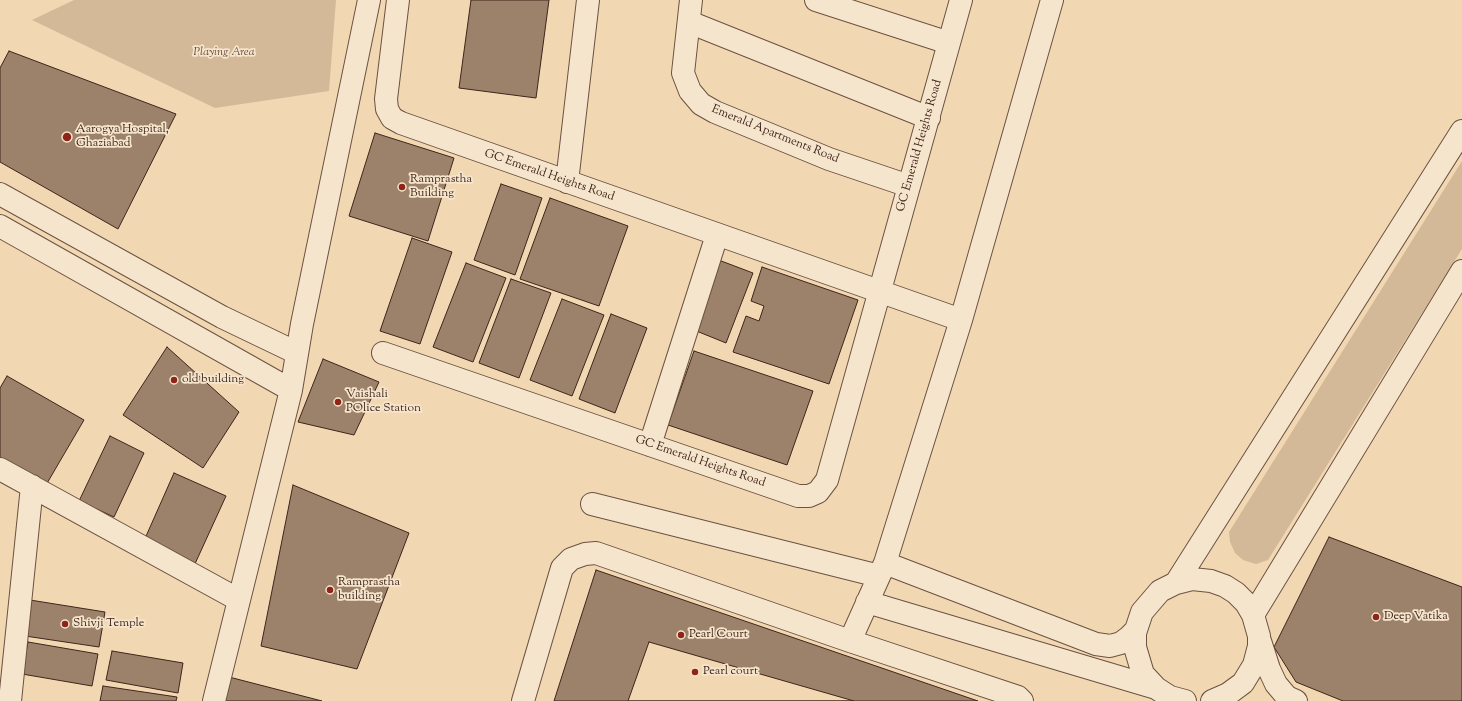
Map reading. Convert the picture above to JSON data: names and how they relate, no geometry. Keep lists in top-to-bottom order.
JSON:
{
  "streets": {
    "street": ["Emerald Apartments Road", "GC Emerald Heights Road"]
  },
  "crossings": [
    ["Emerald Apartments Road", "GC Emerald Heights Road"]
  ],
  "parks": ["Playing Area"],
  "places": [
    "Aarogya Hospital, Ghaziabad",
    "Ramprastha Building",
    "old building",
    "Vaishali POlice Station",
    "Ramprastha building",
    "Deep Vatika",
    "Shivji Temple",
    "Pearl Court",
    "Pearl court"
  ]
}
